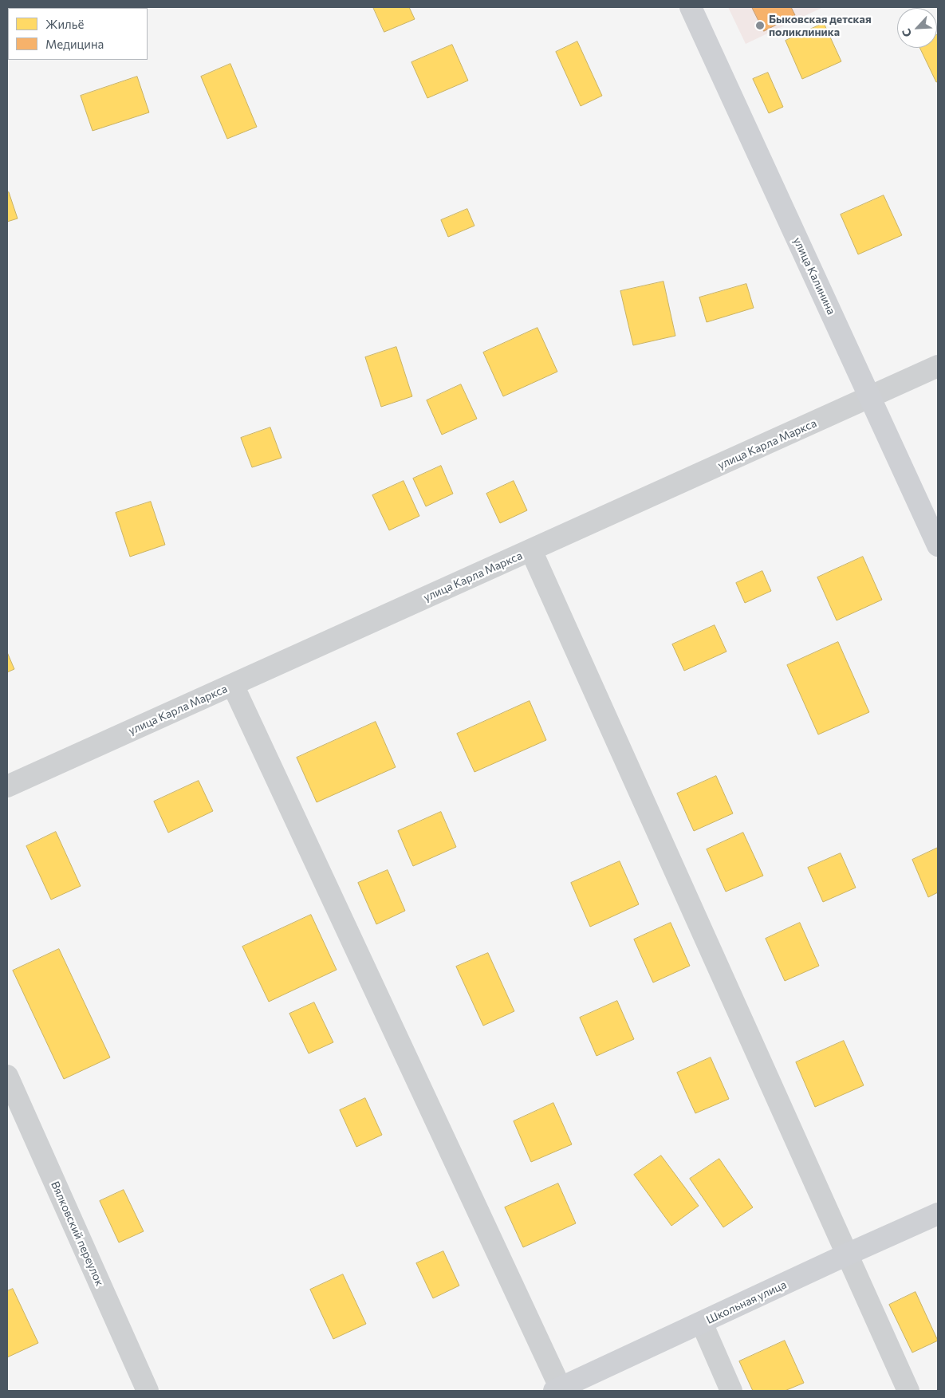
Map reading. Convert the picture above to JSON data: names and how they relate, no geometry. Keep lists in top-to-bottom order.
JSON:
{
  "streets": {
    "street": [
      "улица Калинина",
      "улица Карла Маркса",
      "Вялковский переулок",
      "Школьная улица"
    ]
  },
  "crossings": [
    ["улица Калинина", "улица Карла Маркса"]
  ],
  "places": ["Быковская детская поликлиника"],
  "legend": ["Жильё", "Медицина"],
  "north": "bottom left"
}
